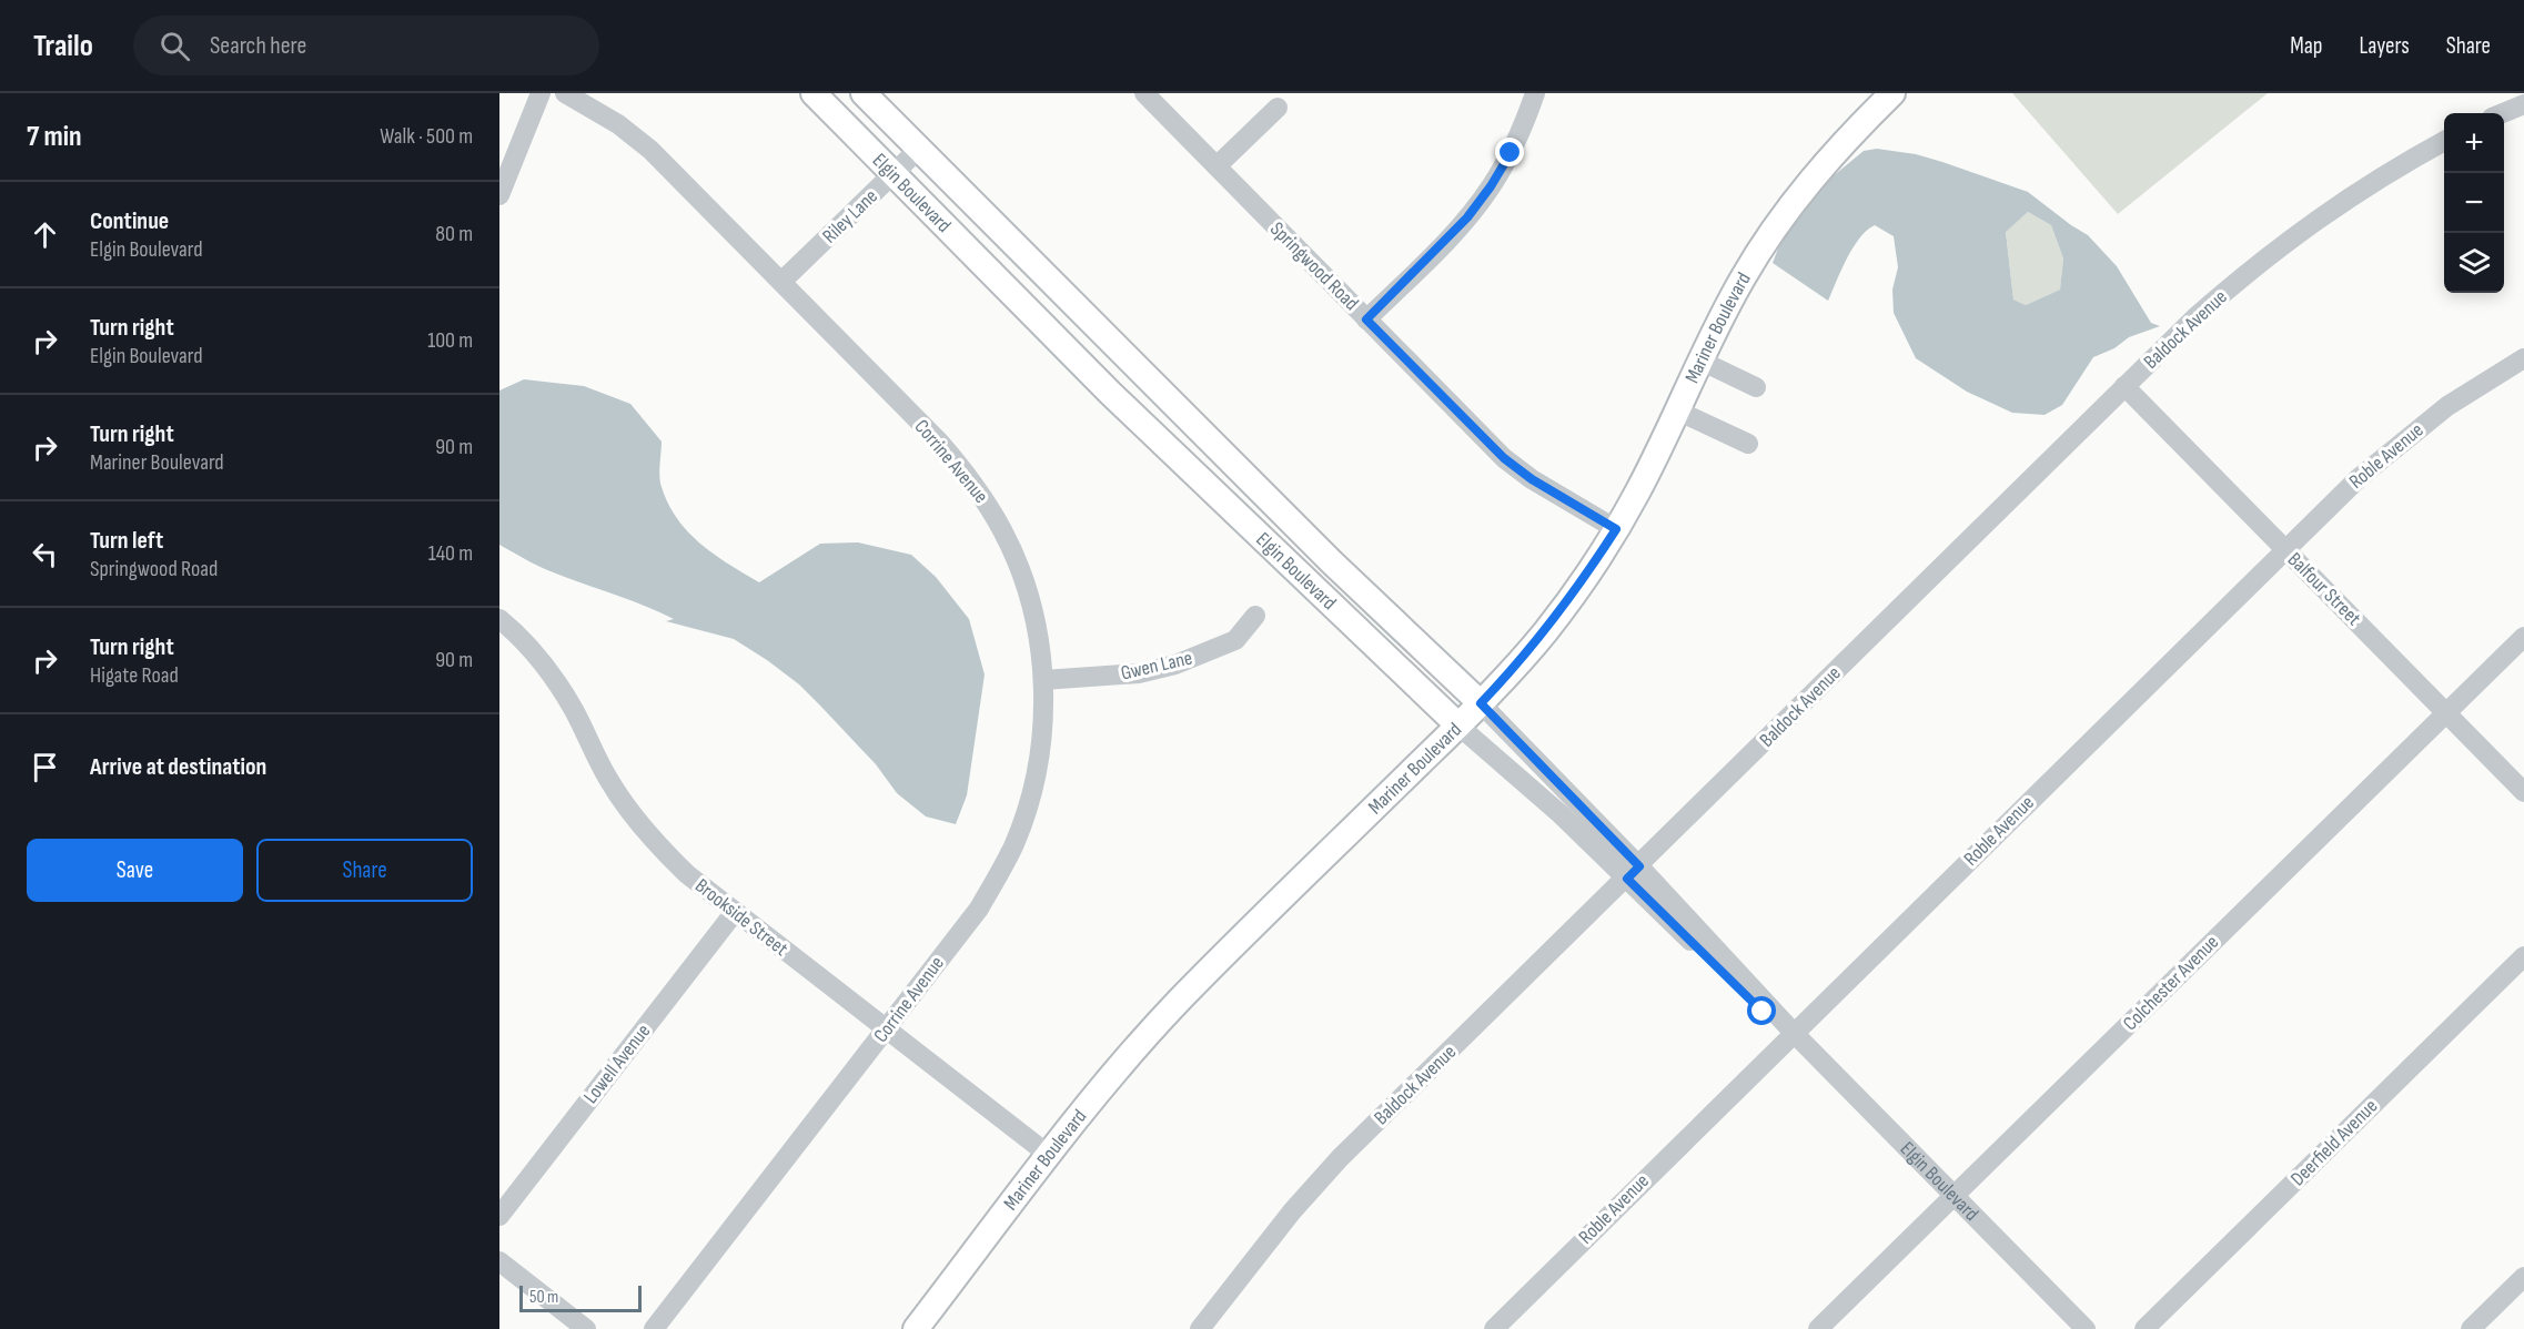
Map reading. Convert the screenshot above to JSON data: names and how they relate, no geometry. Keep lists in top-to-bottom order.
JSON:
{
  "streets": {
    "main road": ["Elgin Boulevard", "Mariner Boulevard"],
    "street": [
      "Riley Lane",
      "Springwood Road",
      "Baldock Avenue",
      "Roble Avenue",
      "Corrine Avenue",
      "Balfour Street",
      "Gwen Lane",
      "Brookside Street",
      "Colchester Avenue",
      "Lowell Avenue",
      "Deerfield Avenue"
    ]
  },
  "crossings": [
    ["Elgin Boulevard", "Riley Lane"],
    ["Elgin Boulevard", "Mariner Boulevard"],
    ["Elgin Boulevard", "Baldock Avenue"],
    ["Elgin Boulevard", "Roble Avenue"],
    ["Elgin Boulevard", "Colchester Avenue"],
    ["Riley Lane", "Corrine Avenue"],
    ["Springwood Road", "Mariner Boulevard"],
    ["Mariner Boulevard", "Brookside Street"],
    ["Baldock Avenue", "Balfour Street"],
    ["Roble Avenue", "Balfour Street"],
    ["Corrine Avenue", "Gwen Lane"],
    ["Corrine Avenue", "Brookside Street"],
    ["Balfour Street", "Colchester Avenue"],
    ["Brookside Street", "Lowell Avenue"]
  ],
  "scale_bar": "50 m",
  "page": {
    "header": "Trailo",
    "search": "Search here",
    "nav": ["Map", "Layers", "Share"],
    "heading": ["7 min", "Walk · 500 m"],
    "map_buttons": ["+", "−"],
    "list": [
      ["Continue", "Elgin Boulevard", "80 m"],
      ["Turn right", "Elgin Boulevard", "100 m"],
      ["Turn right", "Mariner Boulevard", "90 m"],
      ["Turn left", "Springwood Road", "140 m"],
      ["Turn right", "Higate Road", "90 m"],
      "Arrive at destination"
    ],
    "buttons": ["Save", "Share"],
    "scale": "50 m"
  }
}
